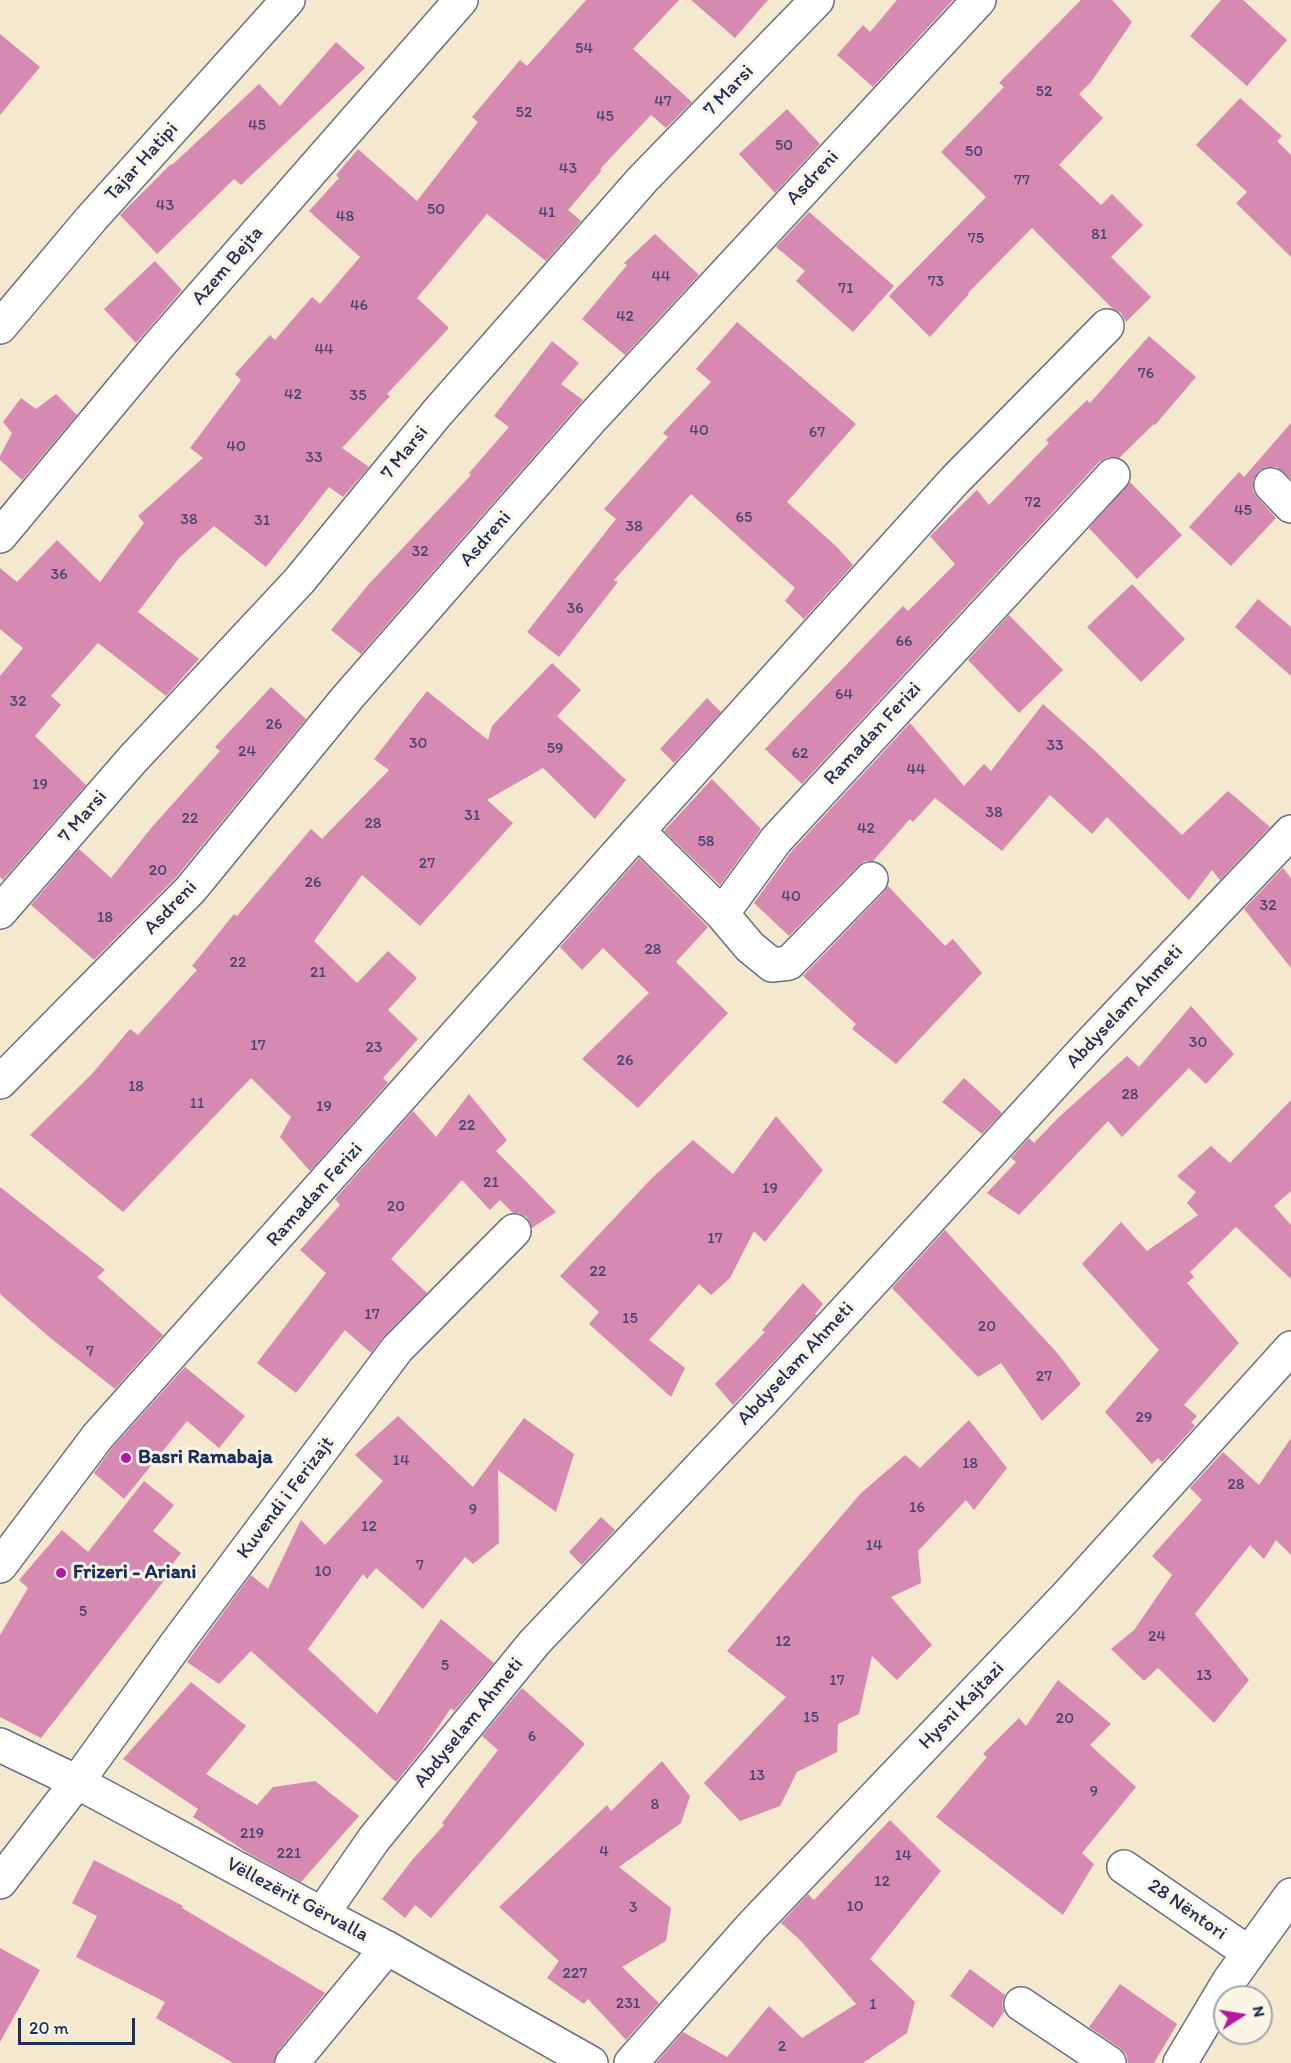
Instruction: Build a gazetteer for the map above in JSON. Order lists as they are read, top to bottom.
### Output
{
  "streets": {
    "street": [
      "7 Marsi",
      "Tajar Hatipi",
      "Asdreni",
      "Azem Bejta",
      "Ramadan Ferizi",
      "Abdyselam Ahmeti",
      "Kuvendi i Ferizajt",
      "Hysni Kajtazi",
      "Vëllezërit Gërvalla",
      "28 Nëntori"
    ]
  },
  "crossings": [
    ["Abdyselam Ahmeti", "Vëllezërit Gërvalla"],
    ["Kuvendi i Ferizajt", "Vëllezërit Gërvalla"]
  ],
  "places": ["Basri Ramabaja", "Frizeri - Ariani"],
  "house_numbers": [
    "54",
    "52",
    "47",
    "52",
    "45",
    "45",
    "50",
    "50",
    "43",
    "77",
    "43",
    "50",
    "41",
    "48",
    "81",
    "75",
    "44",
    "73",
    "71",
    "46",
    "42",
    "44",
    "76",
    "42",
    "35",
    "40",
    "67",
    "40",
    "33",
    "72",
    "45",
    "65",
    "38",
    "31",
    "38",
    "32",
    "36",
    "36",
    "66",
    "64",
    "32",
    "26",
    "30",
    "33",
    "59",
    "24",
    "62",
    "44",
    "19",
    "38",
    "31",
    "22",
    "28",
    "42",
    "58",
    "27",
    "20",
    "26",
    "40",
    "32",
    "18",
    "28",
    "22",
    "21",
    "30",
    "17",
    "23",
    "26",
    "18",
    "28",
    "11",
    "19",
    "22",
    "21",
    "19",
    "20",
    "17",
    "22",
    "17",
    "15",
    "20",
    "7",
    "27",
    "29",
    "14",
    "18",
    "28",
    "16",
    "9",
    "12",
    "14",
    "7",
    "10",
    "5",
    "24",
    "12",
    "5",
    "13",
    "17",
    "15",
    "20",
    "6",
    "13",
    "9",
    "8",
    "219",
    "4",
    "221",
    "14",
    "12",
    "10",
    "3",
    "227",
    "231",
    "1",
    "2"
  ],
  "scale_bar": "20 m",
  "north": "right"
}
